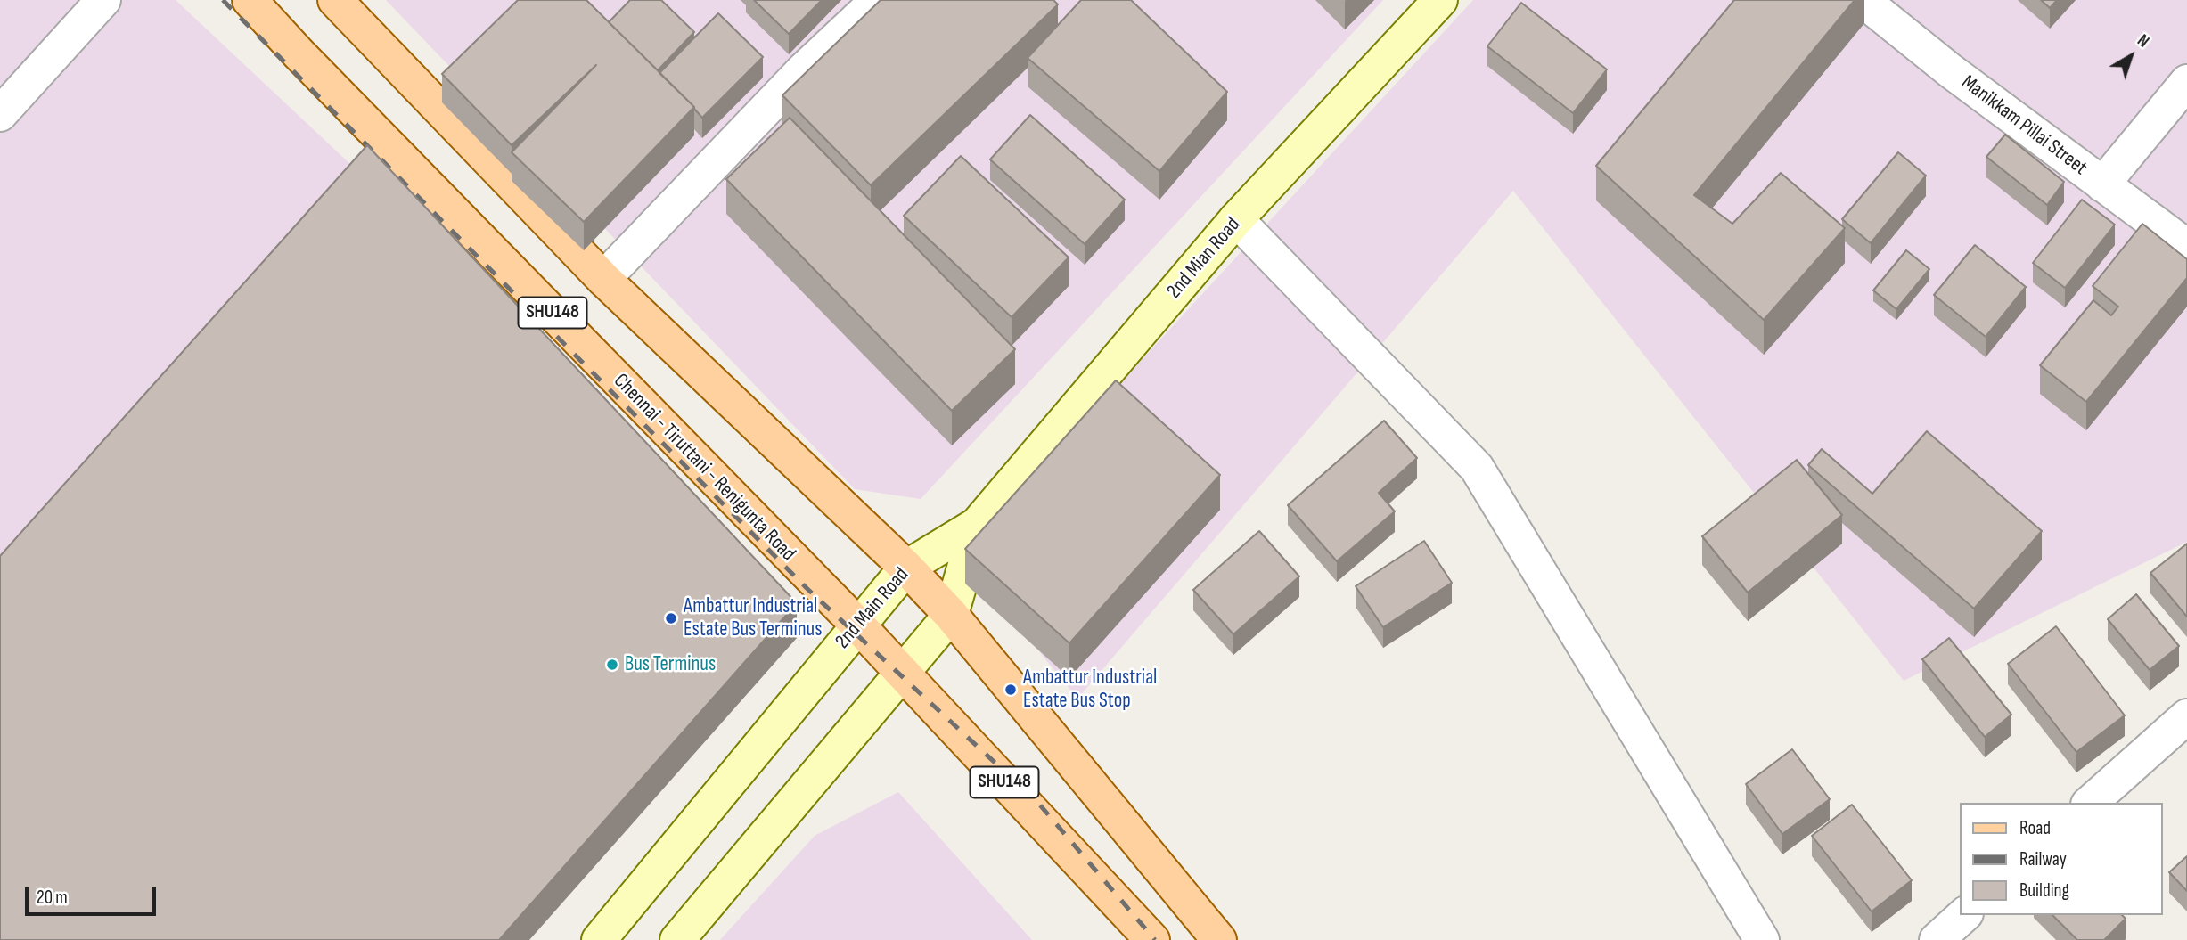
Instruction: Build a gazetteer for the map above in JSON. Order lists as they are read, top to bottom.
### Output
{
  "streets": {
    "main road": [
      "2nd Mian Road",
      "SHU148",
      "Chennai - Tiruttani - Renigunta Road",
      "2nd Main Road"
    ],
    "street": ["Manikkam Pillai Street"]
  },
  "crossings": [
    ["2nd Mian Road", "2nd Main Road"],
    ["SHU148", "2nd Main Road"],
    ["Chennai - Tiruttani - Renigunta Road", "2nd Main Road"]
  ],
  "places": ["Ambattur Industrial Estate Bus Terminus", "Bus Terminus", "Ambattur Industrial Estate Bus Stop"],
  "legend": ["Road", "Railway", "Building"],
  "scale_bar": "20 m",
  "north": "top right"
}
